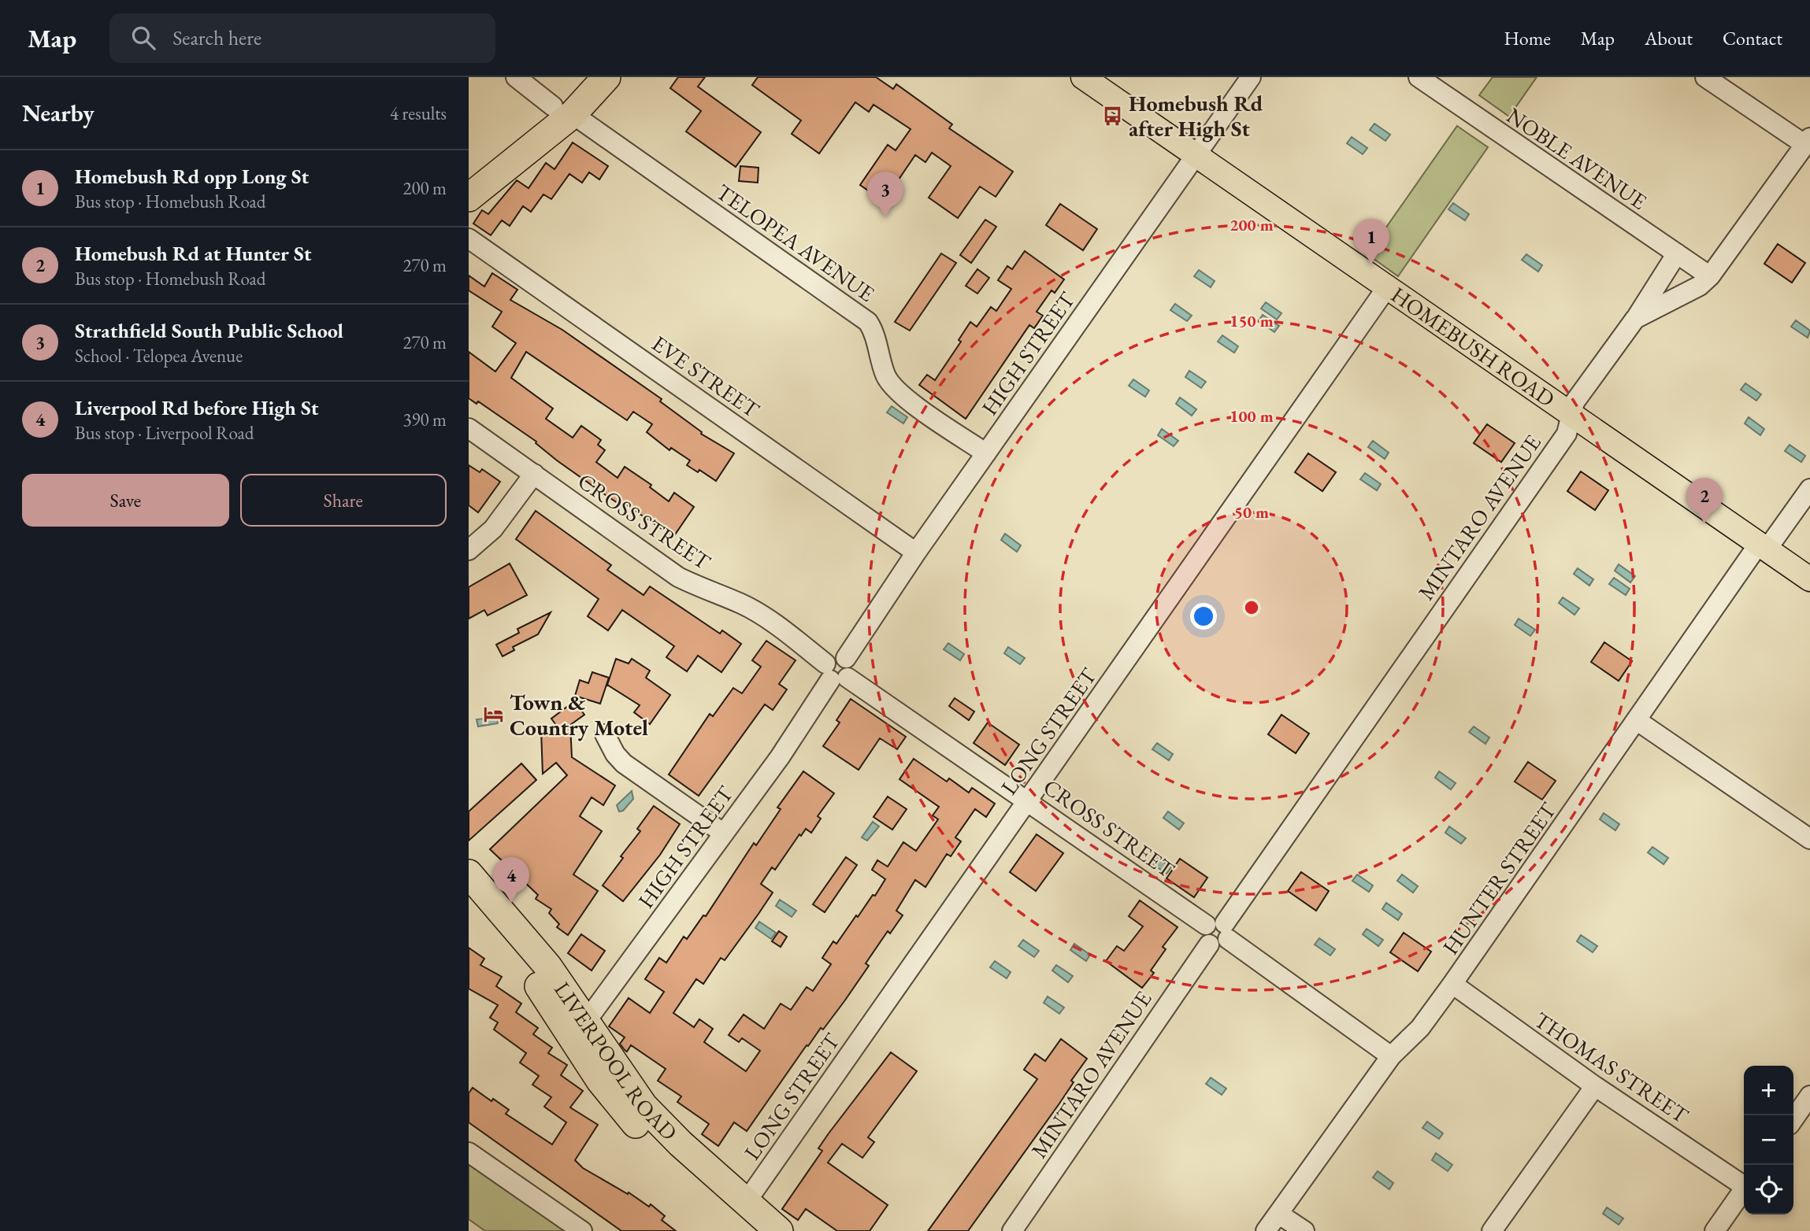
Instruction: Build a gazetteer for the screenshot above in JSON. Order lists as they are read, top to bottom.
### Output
{
  "streets": {
    "highway": ["LIVERPOOL ROAD"],
    "main road": ["HOMEBUSH ROAD"],
    "street": [
      "NOBLE AVENUE",
      "TELOPEA AVENUE",
      "HIGH STREET",
      "EVE STREET",
      "MINTARO AVENUE",
      "CROSS STREET",
      "LONG STREET",
      "HUNTER STREET",
      "THOMAS STREET"
    ]
  },
  "crossings": [
    ["NOBLE AVENUE", "MINTARO AVENUE"],
    ["TELOPEA AVENUE", "HIGH STREET"],
    ["HOMEBUSH ROAD", "HIGH STREET"],
    ["HOMEBUSH ROAD", "MINTARO AVENUE"],
    ["HOMEBUSH ROAD", "LONG STREET"],
    ["HOMEBUSH ROAD", "HUNTER STREET"],
    ["HIGH STREET", "EVE STREET"],
    ["HIGH STREET", "CROSS STREET"],
    ["HIGH STREET", "LIVERPOOL ROAD"],
    ["MINTARO AVENUE", "CROSS STREET"],
    ["CROSS STREET", "LONG STREET"],
    ["CROSS STREET", "HUNTER STREET"],
    ["LONG STREET", "LIVERPOOL ROAD"],
    ["HUNTER STREET", "THOMAS STREET"]
  ],
  "places": {
    "bus stop": ["Homebush Rd after High St"],
    "hotel": ["Town & Country Motel"]
  },
  "page": {
    "header": "Map",
    "search": "Search here",
    "nav": [
      "Home",
      "Map",
      "About",
      "Contact"
    ],
    "heading": ["Nearby", "4 results"],
    "list": [
      {
        "mark": "1",
        "name": "Homebush Rd opp Long St",
        "note": "Bus stop · Homebush Road",
        "value": "200 m"
      },
      {
        "mark": "2",
        "name": "Homebush Rd at Hunter St",
        "note": "Bus stop · Homebush Road",
        "value": "270 m"
      },
      {
        "mark": "3",
        "name": "Strathfield South Public School",
        "note": "School · Telopea Avenue",
        "value": "270 m"
      },
      {
        "mark": "4",
        "name": "Liverpool Rd before High St",
        "note": "Bus stop · Liverpool Road",
        "value": "390 m"
      }
    ],
    "pins": [
      "3",
      "1",
      "2",
      "4"
    ],
    "buttons": ["Save", "Share"],
    "map_buttons": ["+", "−"]
  },
  "rings": [
    "200 m",
    "150 m",
    "100 m",
    "50 m"
  ]
}
